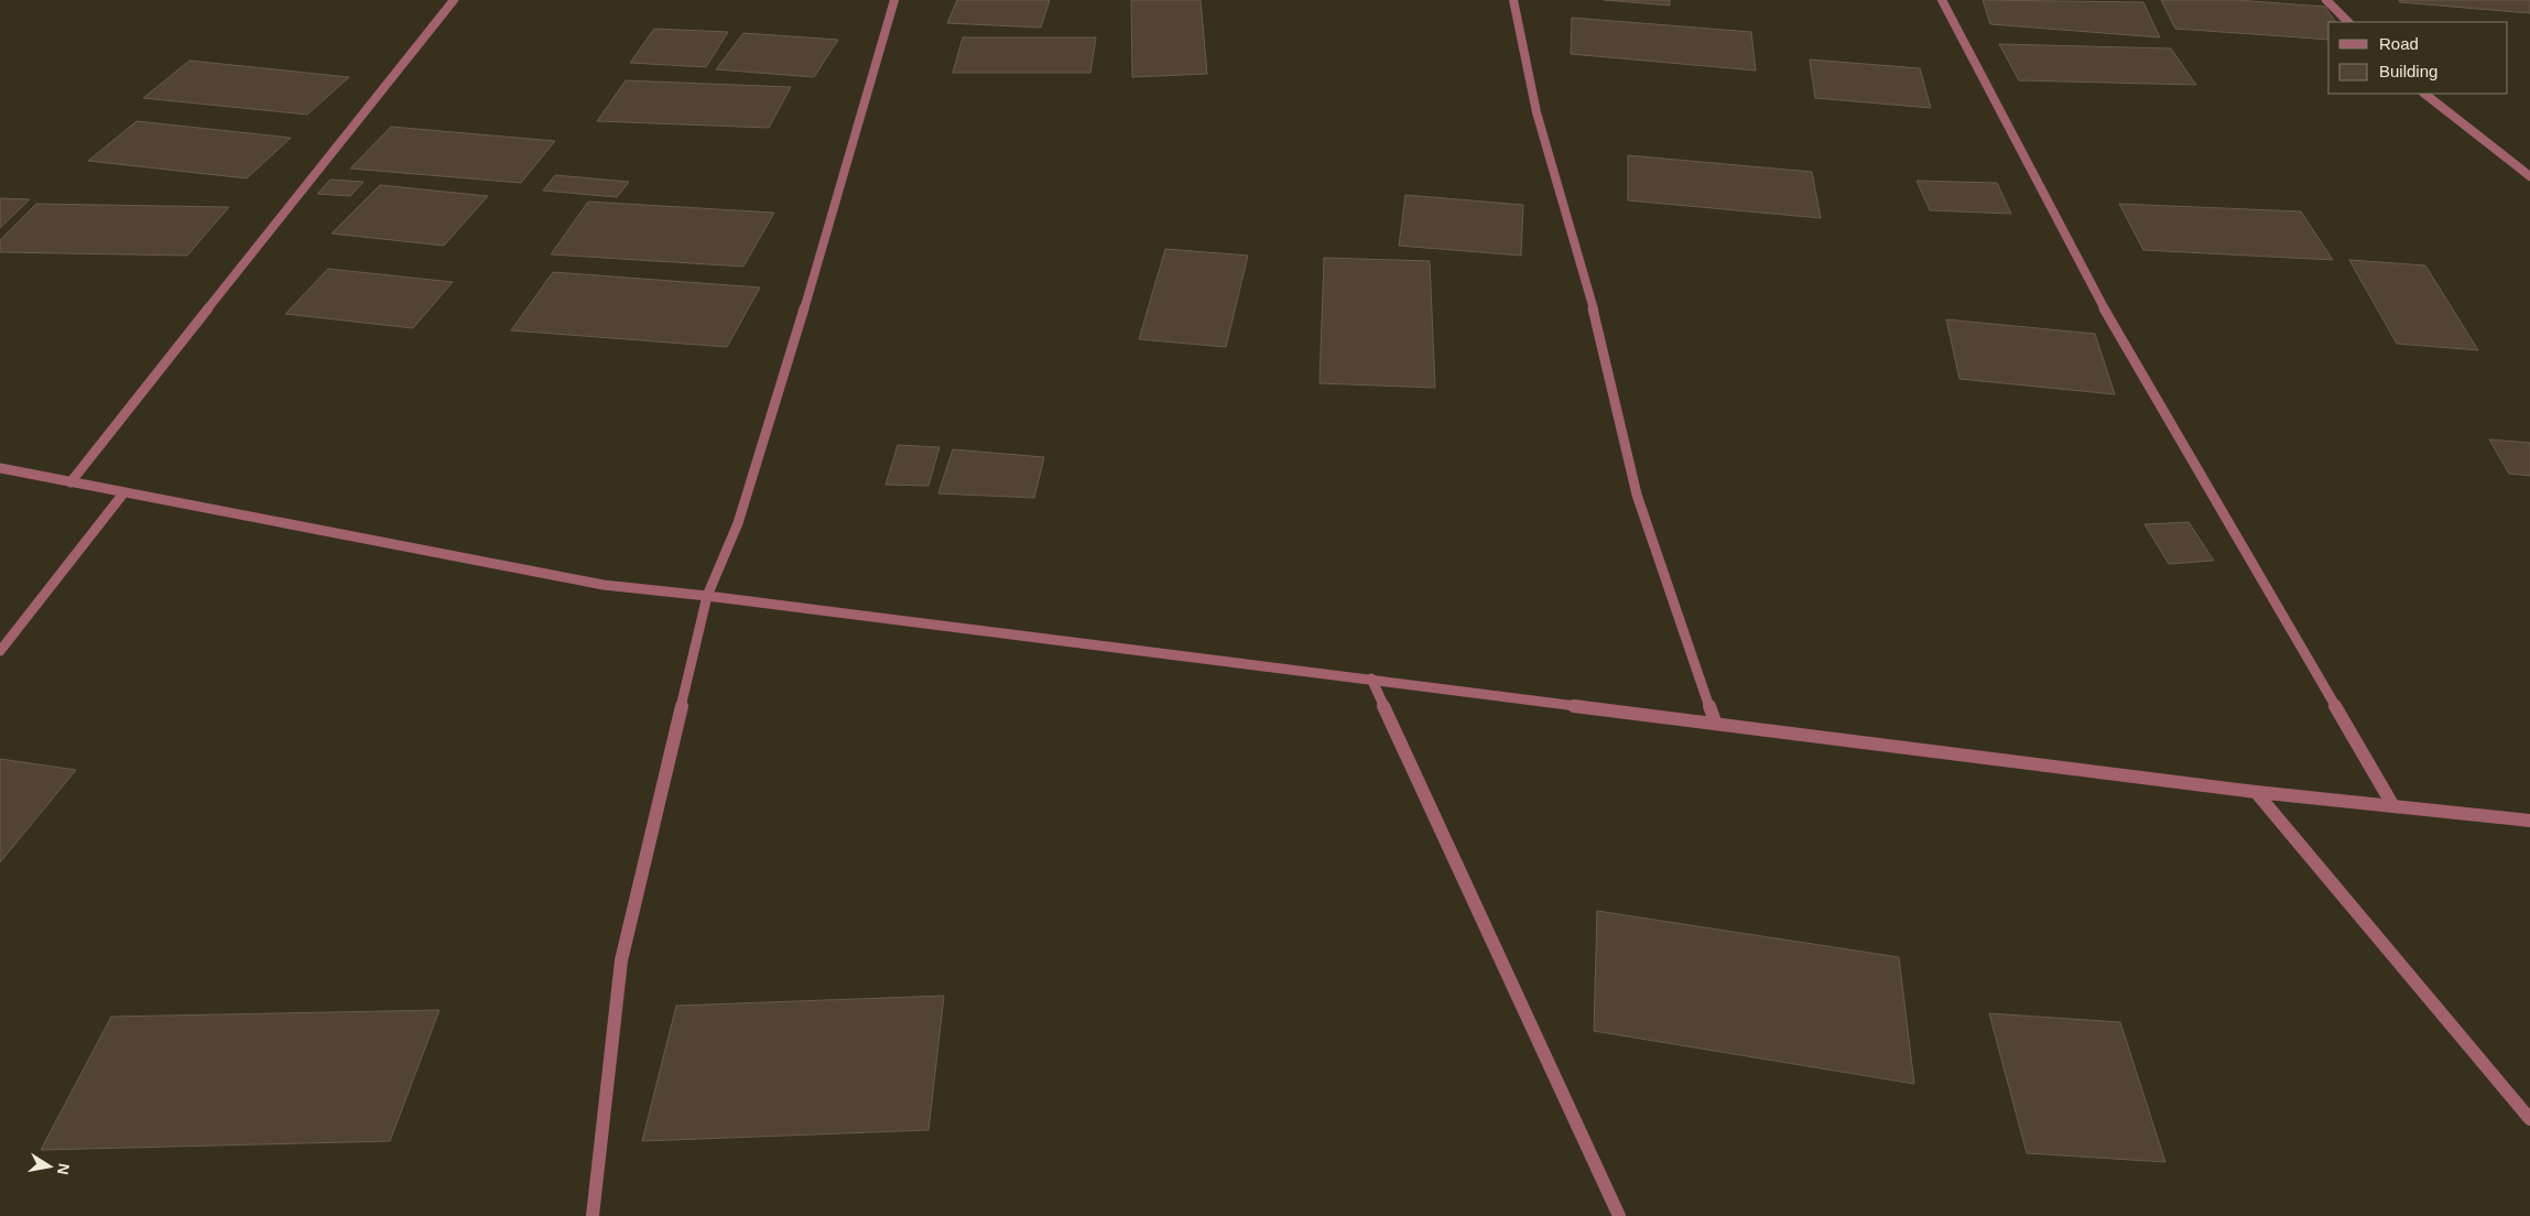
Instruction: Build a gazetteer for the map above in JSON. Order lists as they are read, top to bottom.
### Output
{
  "legend": ["Road", "Building"],
  "north": "right"
}
